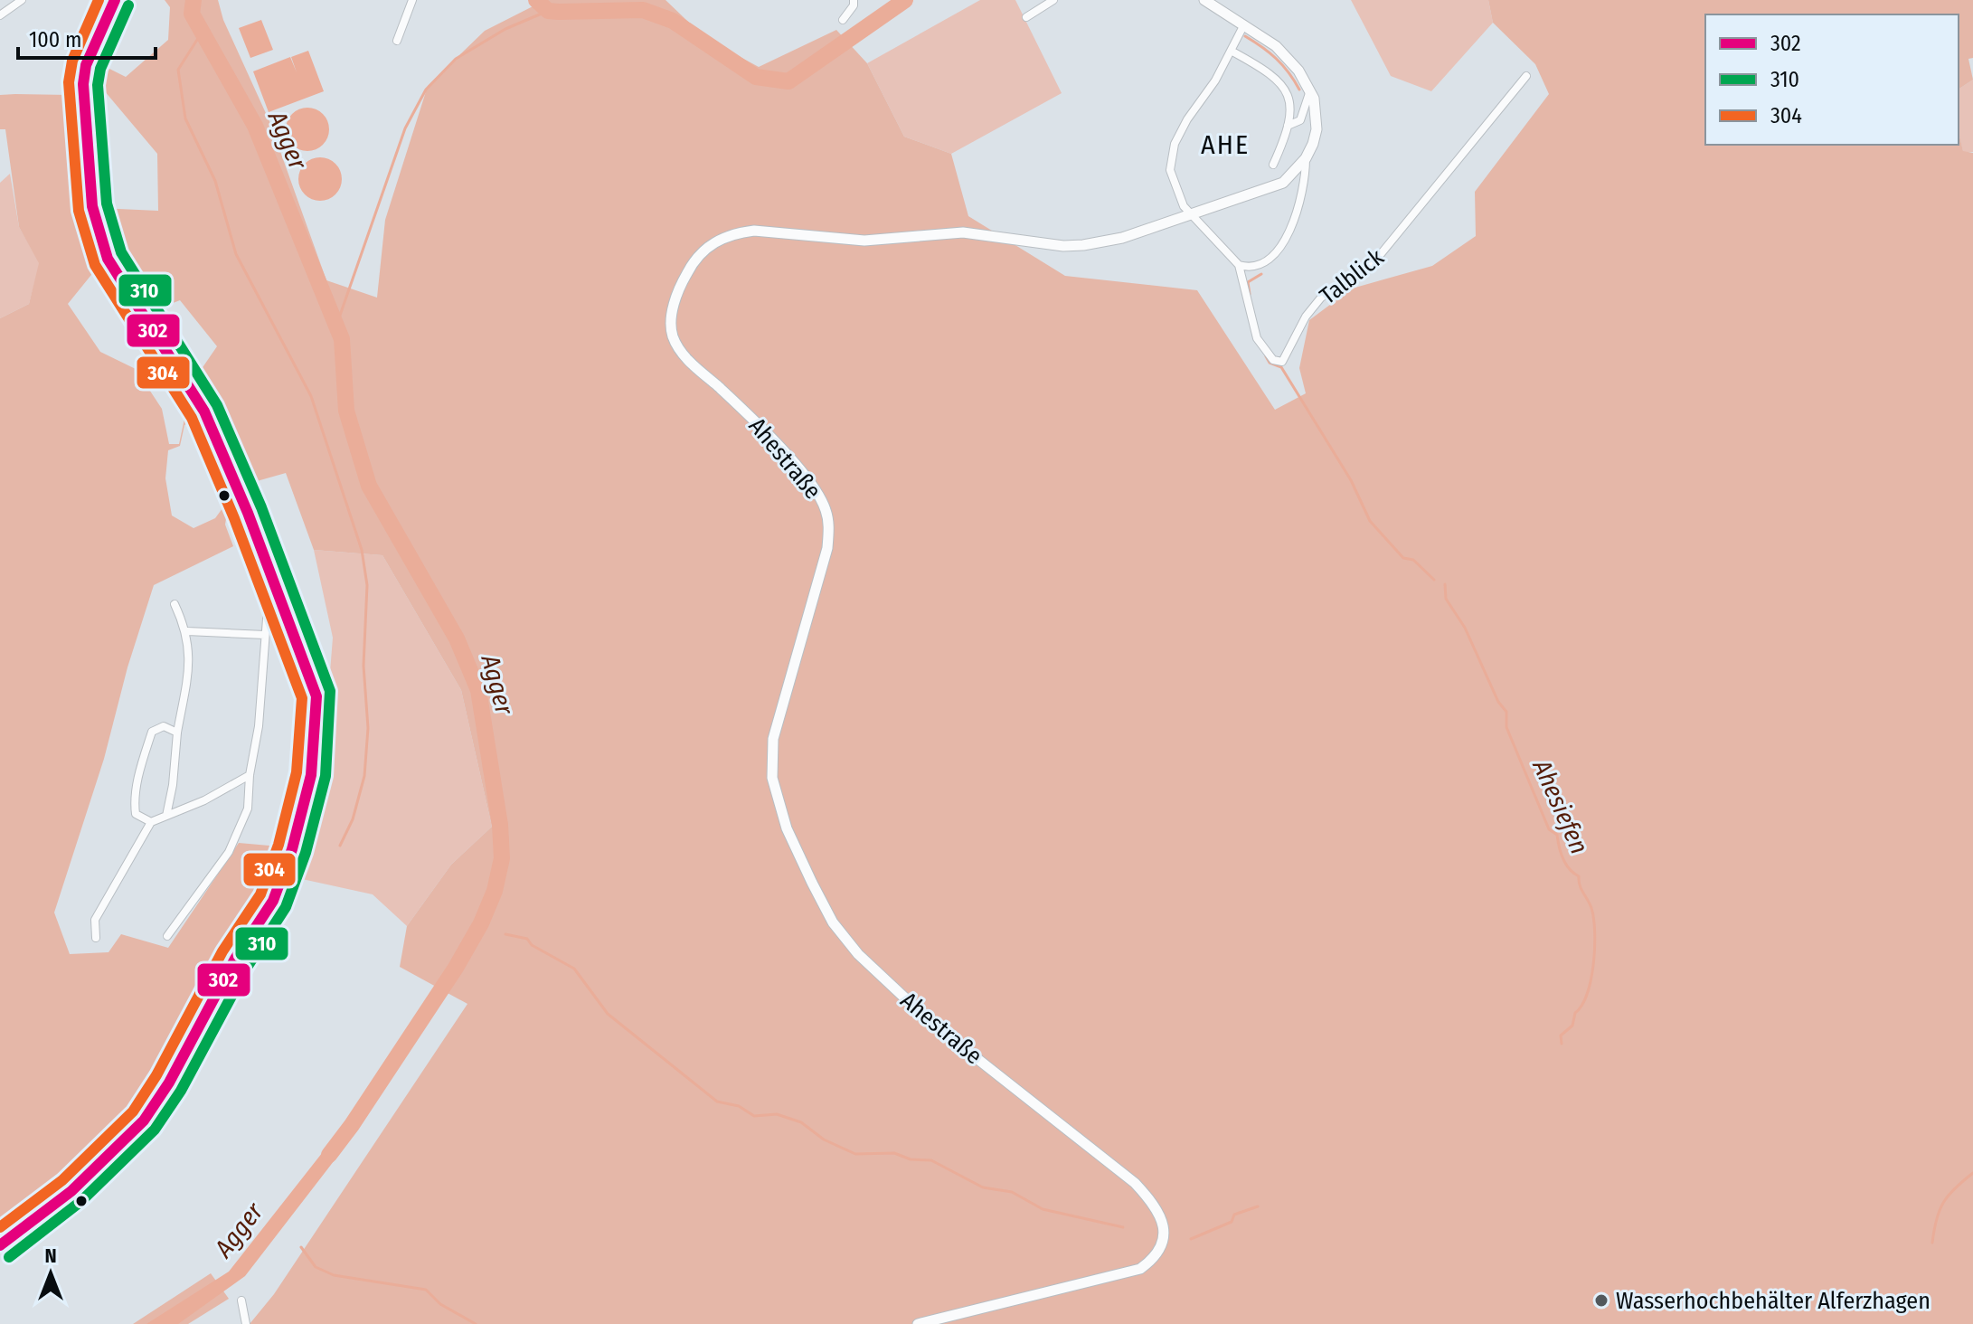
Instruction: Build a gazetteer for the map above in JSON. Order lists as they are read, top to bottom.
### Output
{
  "streets": {
    "main road": ["Ahestraße"],
    "street": ["Talblick"]
  },
  "crossings": [
    ["Talblick", "Ahestraße"]
  ],
  "districts": ["AHE"],
  "water": ["Agger", "Ahesiefen"],
  "places": ["Wasserhochbehälter Alferzhagen"],
  "lines": ["transit line 302", "transit line 304", "transit line 310"],
  "legend": ["302", "310", "304"],
  "scale_bar": "100 m",
  "north": "top"
}
